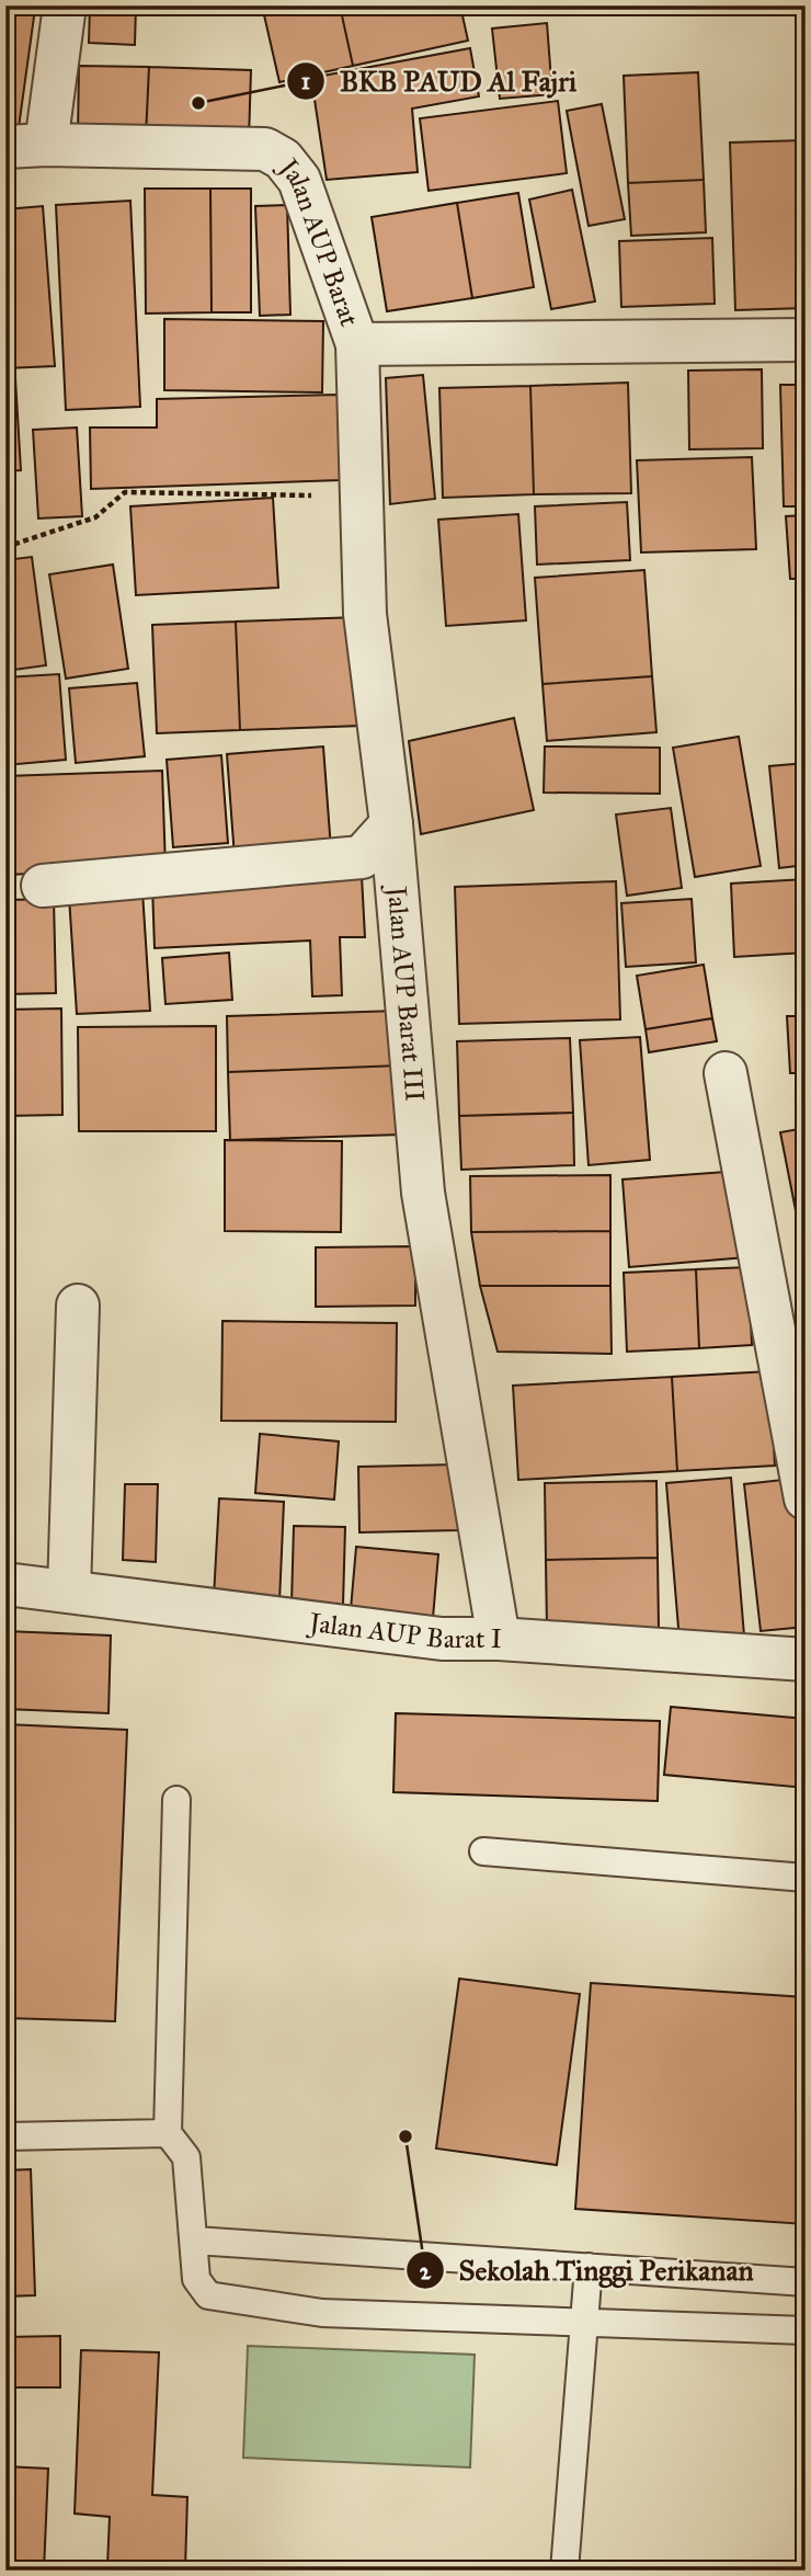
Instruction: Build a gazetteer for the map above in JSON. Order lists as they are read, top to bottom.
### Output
{
  "streets": {
    "street": ["Jalan AUP Barat", "Jalan AUP Barat III", "Jalan AUP Barat I"]
  },
  "crossings": [
    ["Jalan AUP Barat", "Jalan AUP Barat III"],
    ["Jalan AUP Barat III", "Jalan AUP Barat I"]
  ],
  "places": ["BKB PAUD Al Fajri", "Sekolah Tinggi Perikanan"]
}
